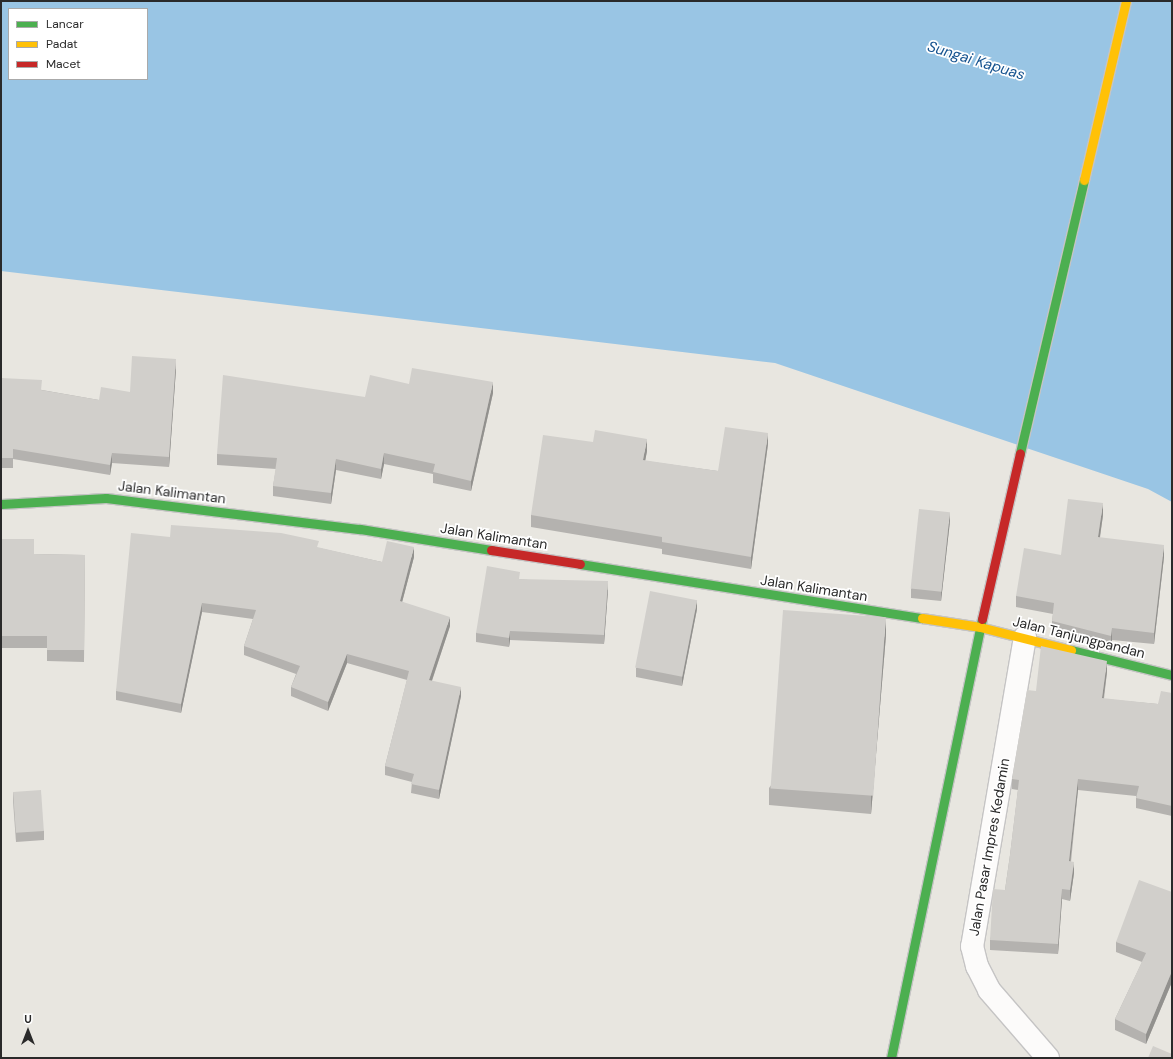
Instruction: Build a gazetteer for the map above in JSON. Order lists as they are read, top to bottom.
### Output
{
  "streets": {
    "main road": ["Jalan Kalimantan", "Jalan Tanjungpandan"],
    "street": ["Jalan Pasar Impres Kedamin"]
  },
  "crossings": [
    ["Jalan Kalimantan", "Jalan Tanjungpandan"],
    ["Jalan Tanjungpandan", "Jalan Pasar Impres Kedamin"]
  ],
  "water": ["Sungai Kapuas"],
  "legend": ["Lancar", "Padat", "Macet"],
  "north": "top"
}
